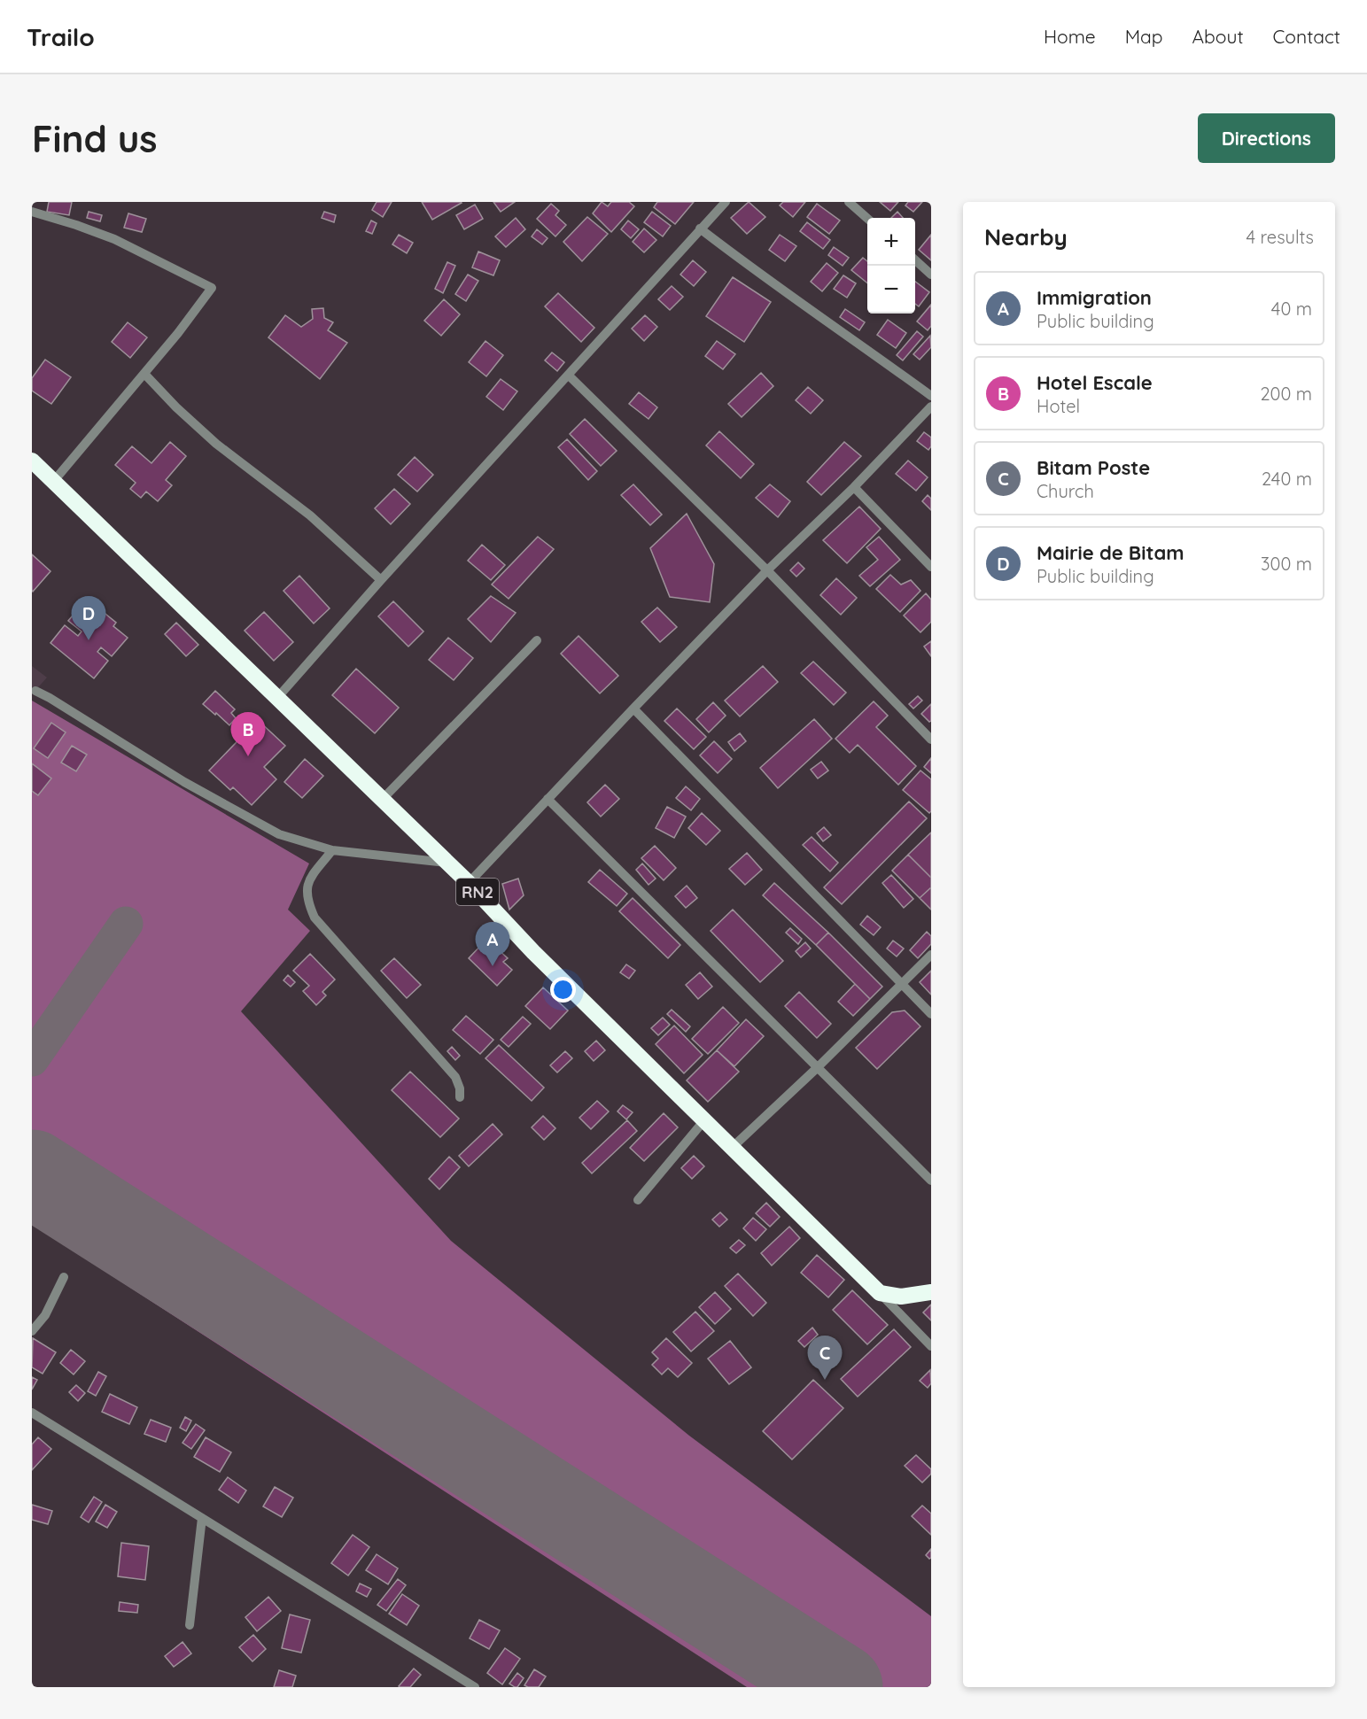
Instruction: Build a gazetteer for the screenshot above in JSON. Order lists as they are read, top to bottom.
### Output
{
  "streets": {
    "highway": ["RN2"]
  },
  "page": {
    "header": "Trailo",
    "nav": [
      "Home",
      "Map",
      "About",
      "Contact"
    ],
    "buttons": "Directions",
    "title": "Find us",
    "heading": ["Nearby", "4 results"],
    "map_buttons": ["+", "−"],
    "list": [
      {
        "mark": "A",
        "name": "Immigration",
        "note": "Public building",
        "value": "40 m"
      },
      {
        "mark": "B",
        "name": "Hotel Escale",
        "note": "Hotel",
        "value": "200 m"
      },
      {
        "mark": "C",
        "name": "Bitam Poste",
        "note": "Church",
        "value": "240 m"
      },
      {
        "mark": "D",
        "name": "Mairie de Bitam",
        "note": "Public building",
        "value": "300 m"
      }
    ],
    "pins": [
      "D",
      "B",
      "A",
      "C"
    ]
  }
}
